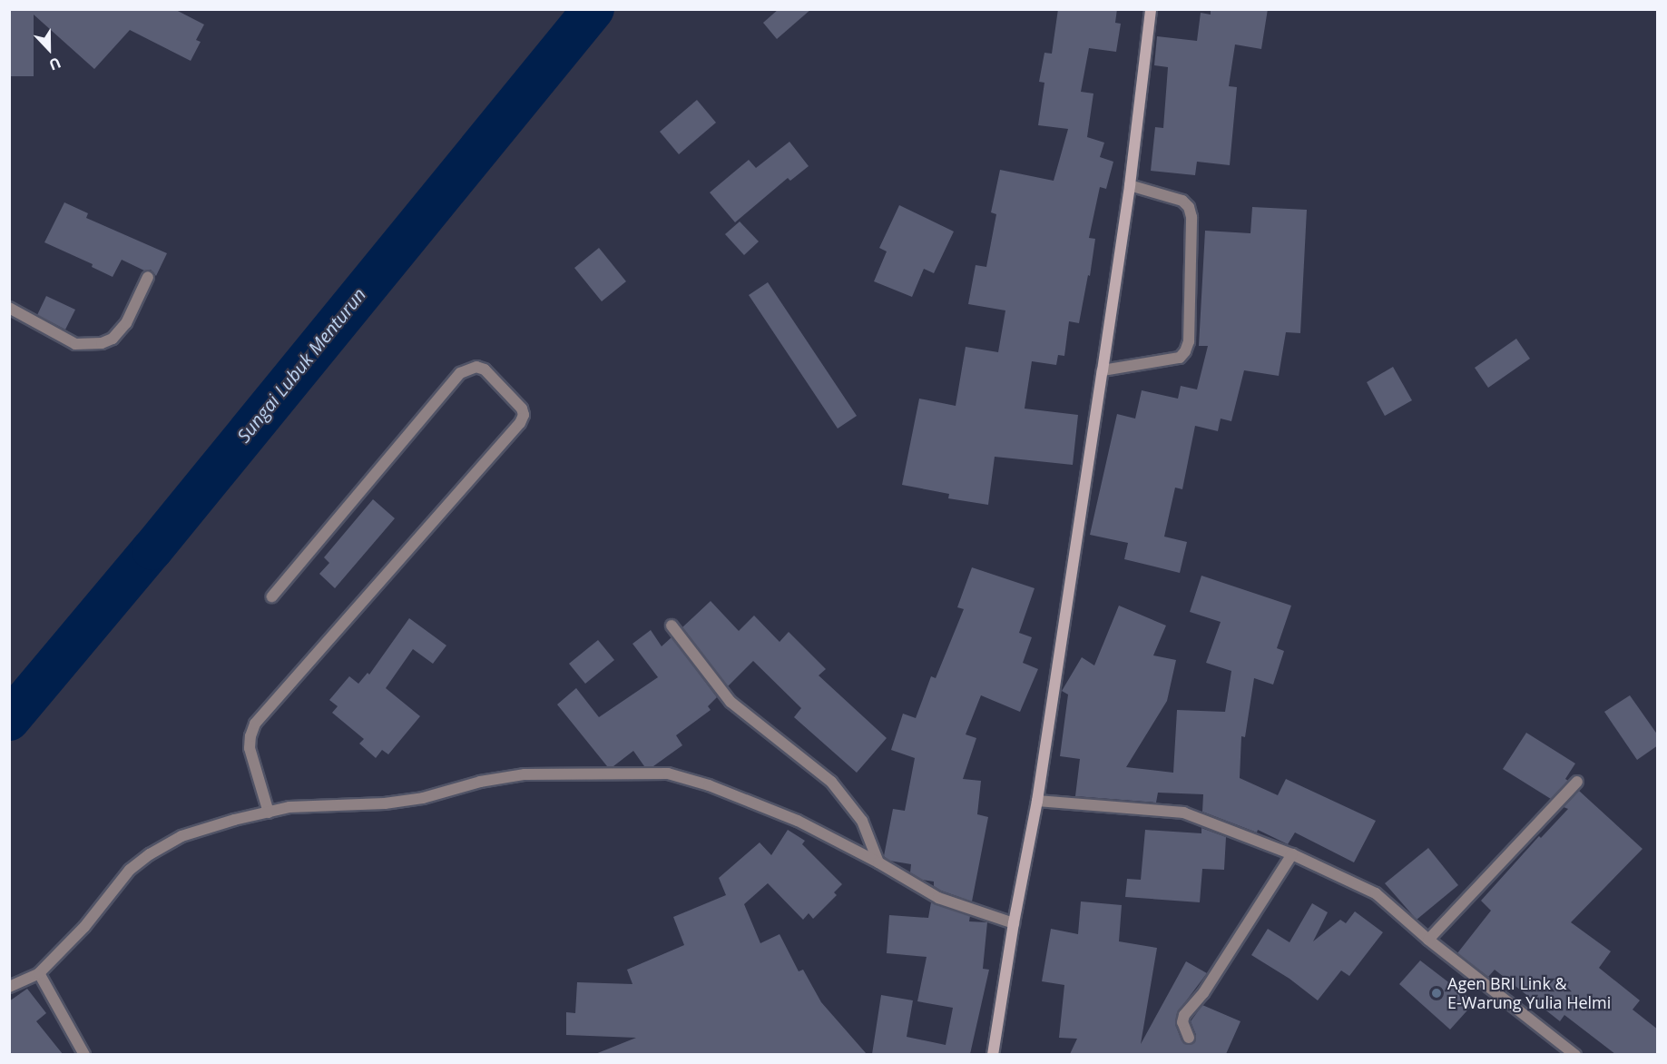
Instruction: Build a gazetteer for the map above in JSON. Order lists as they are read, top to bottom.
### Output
{
  "water": ["Sungai Lubuk Menturun"],
  "places": ["Agen BRI Link & E-Warung Yulia Helmi"],
  "north": "bottom"
}
